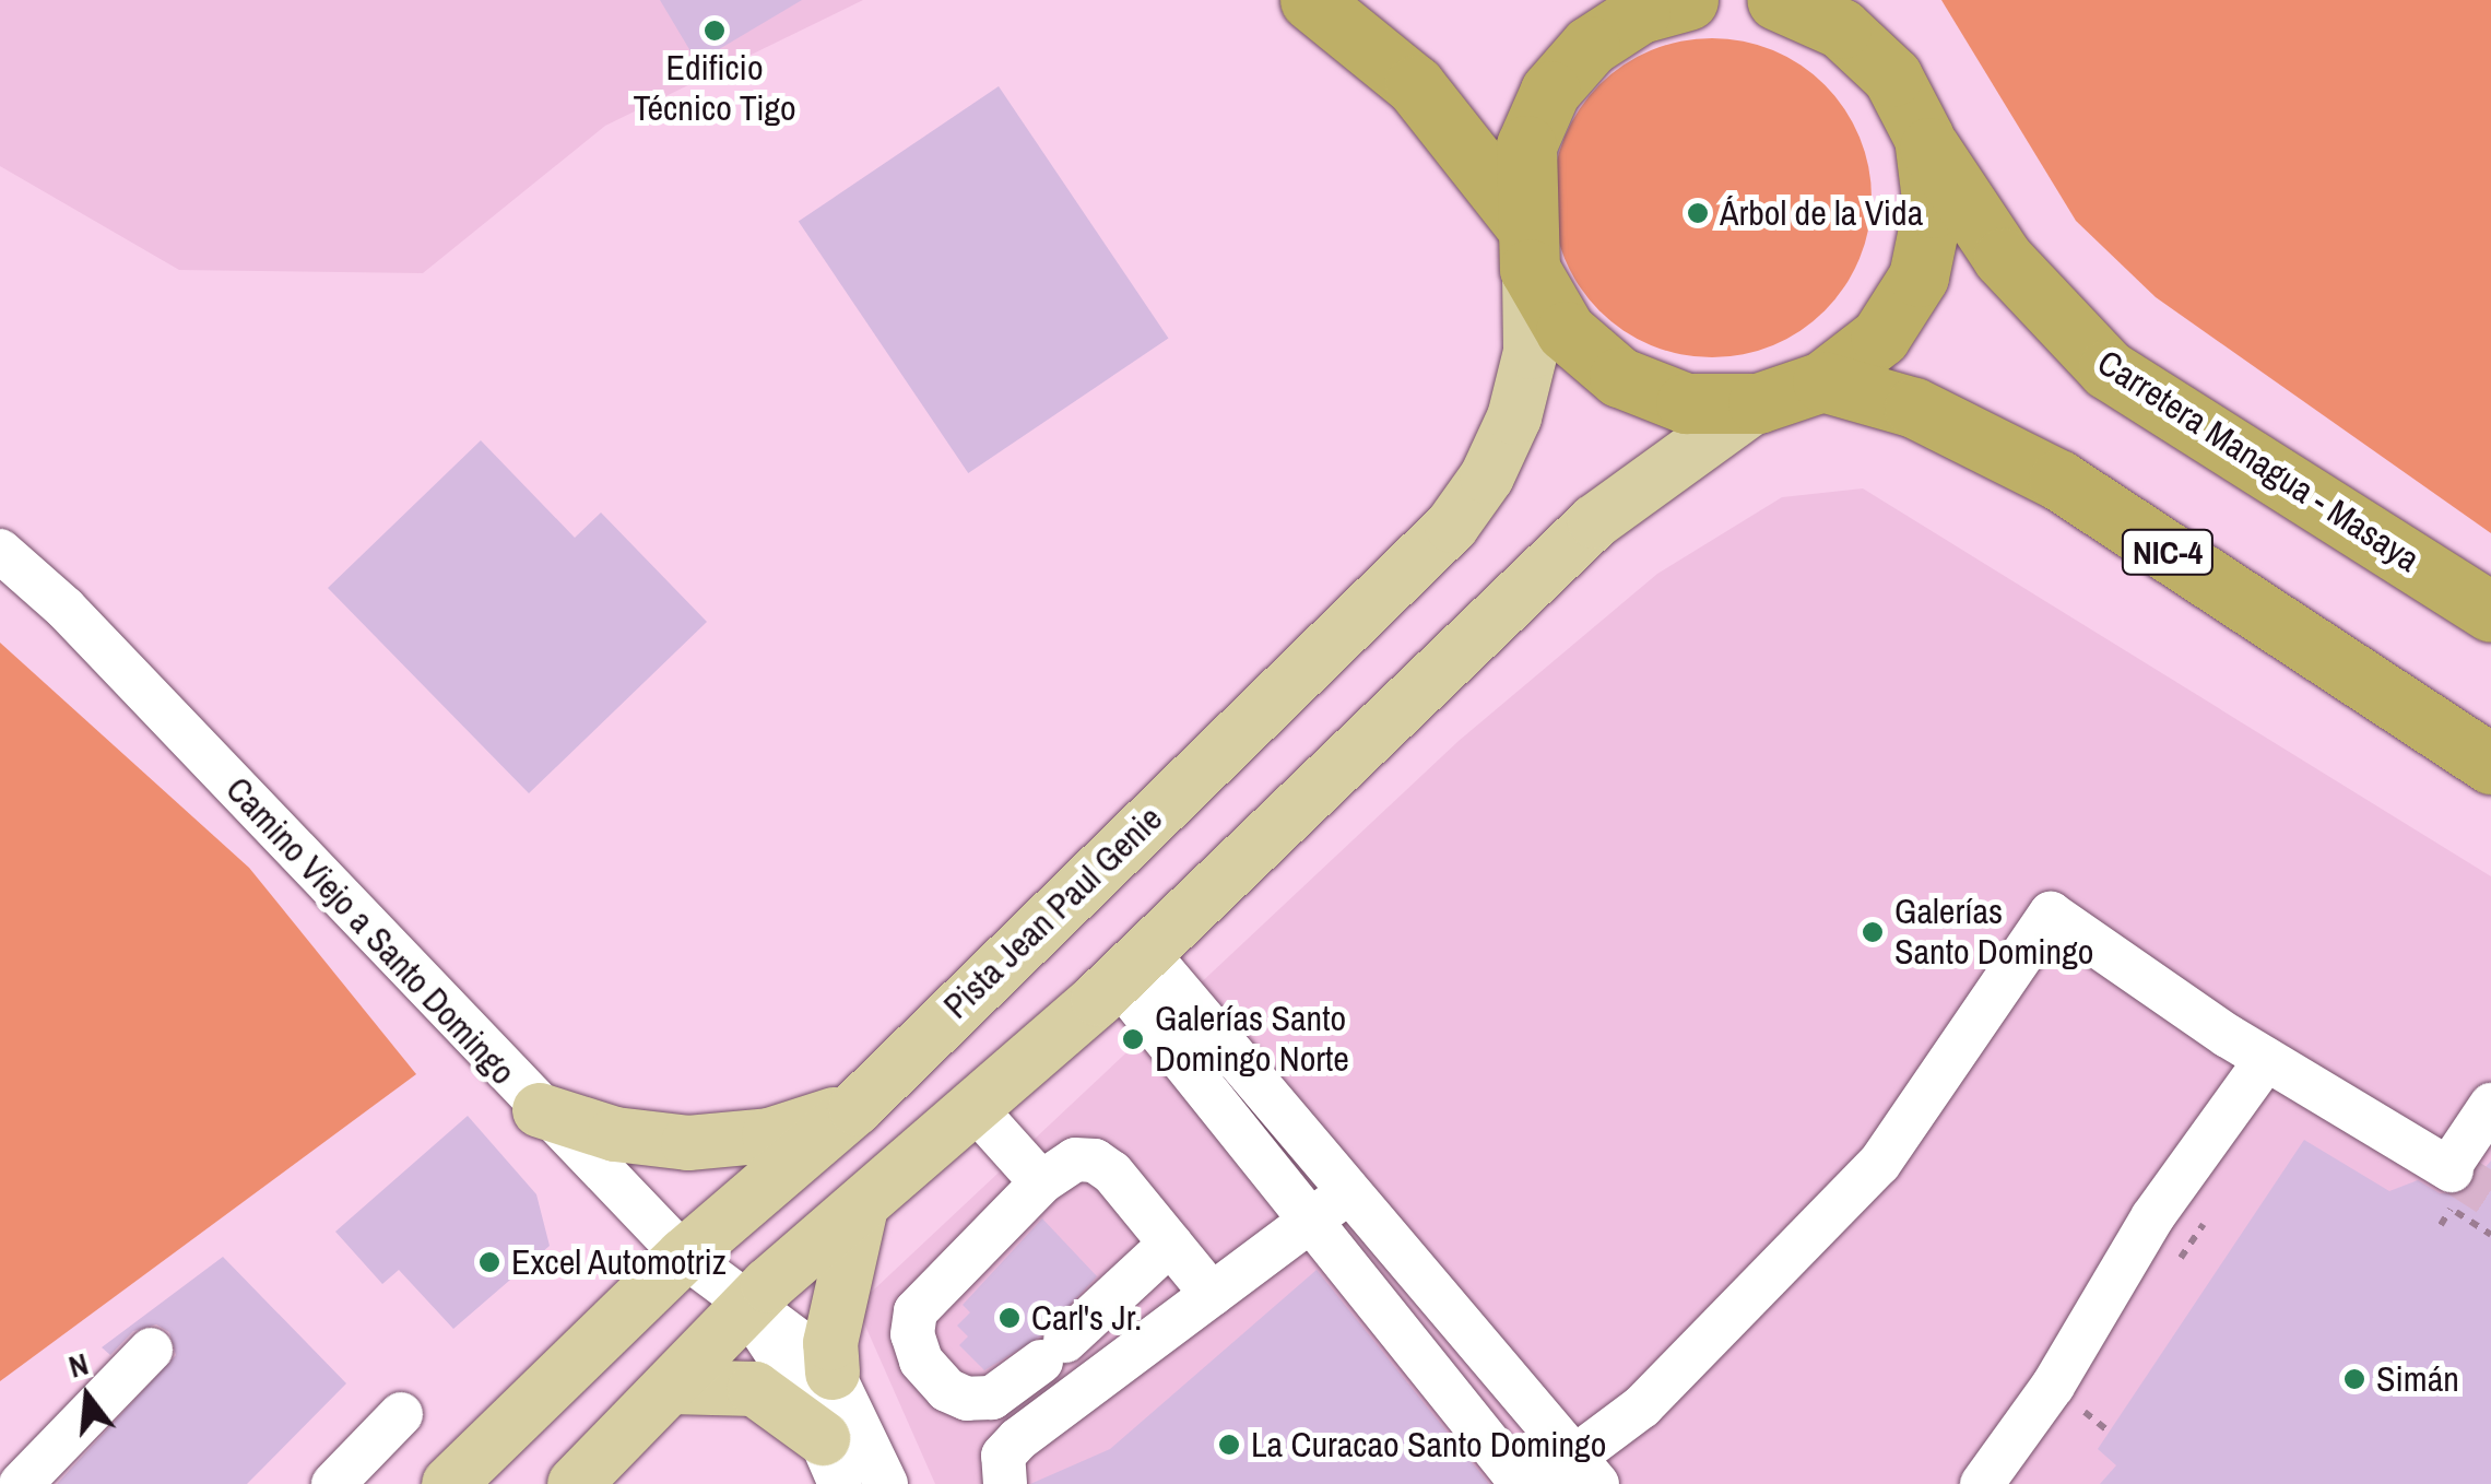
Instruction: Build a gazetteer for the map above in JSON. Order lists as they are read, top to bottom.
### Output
{
  "streets": {
    "highway": ["Carretera Managua - Masaya", "NIC-4"],
    "main road": ["Pista Jean Paul Genie"],
    "street": ["Camino Viejo a Santo Domingo"]
  },
  "crossings": [
    ["Pista Jean Paul Genie", "Camino Viejo a Santo Domingo"]
  ],
  "places": [
    "Edificio Técnico Tigo",
    "Árbol de la Vida",
    "Galerías Santo Domingo",
    "Galerías Santo Domingo Norte",
    "Excel Automotriz",
    "Carl's Jr.",
    "Simán",
    "La Curacao Santo Domingo"
  ],
  "north": "top"
}
